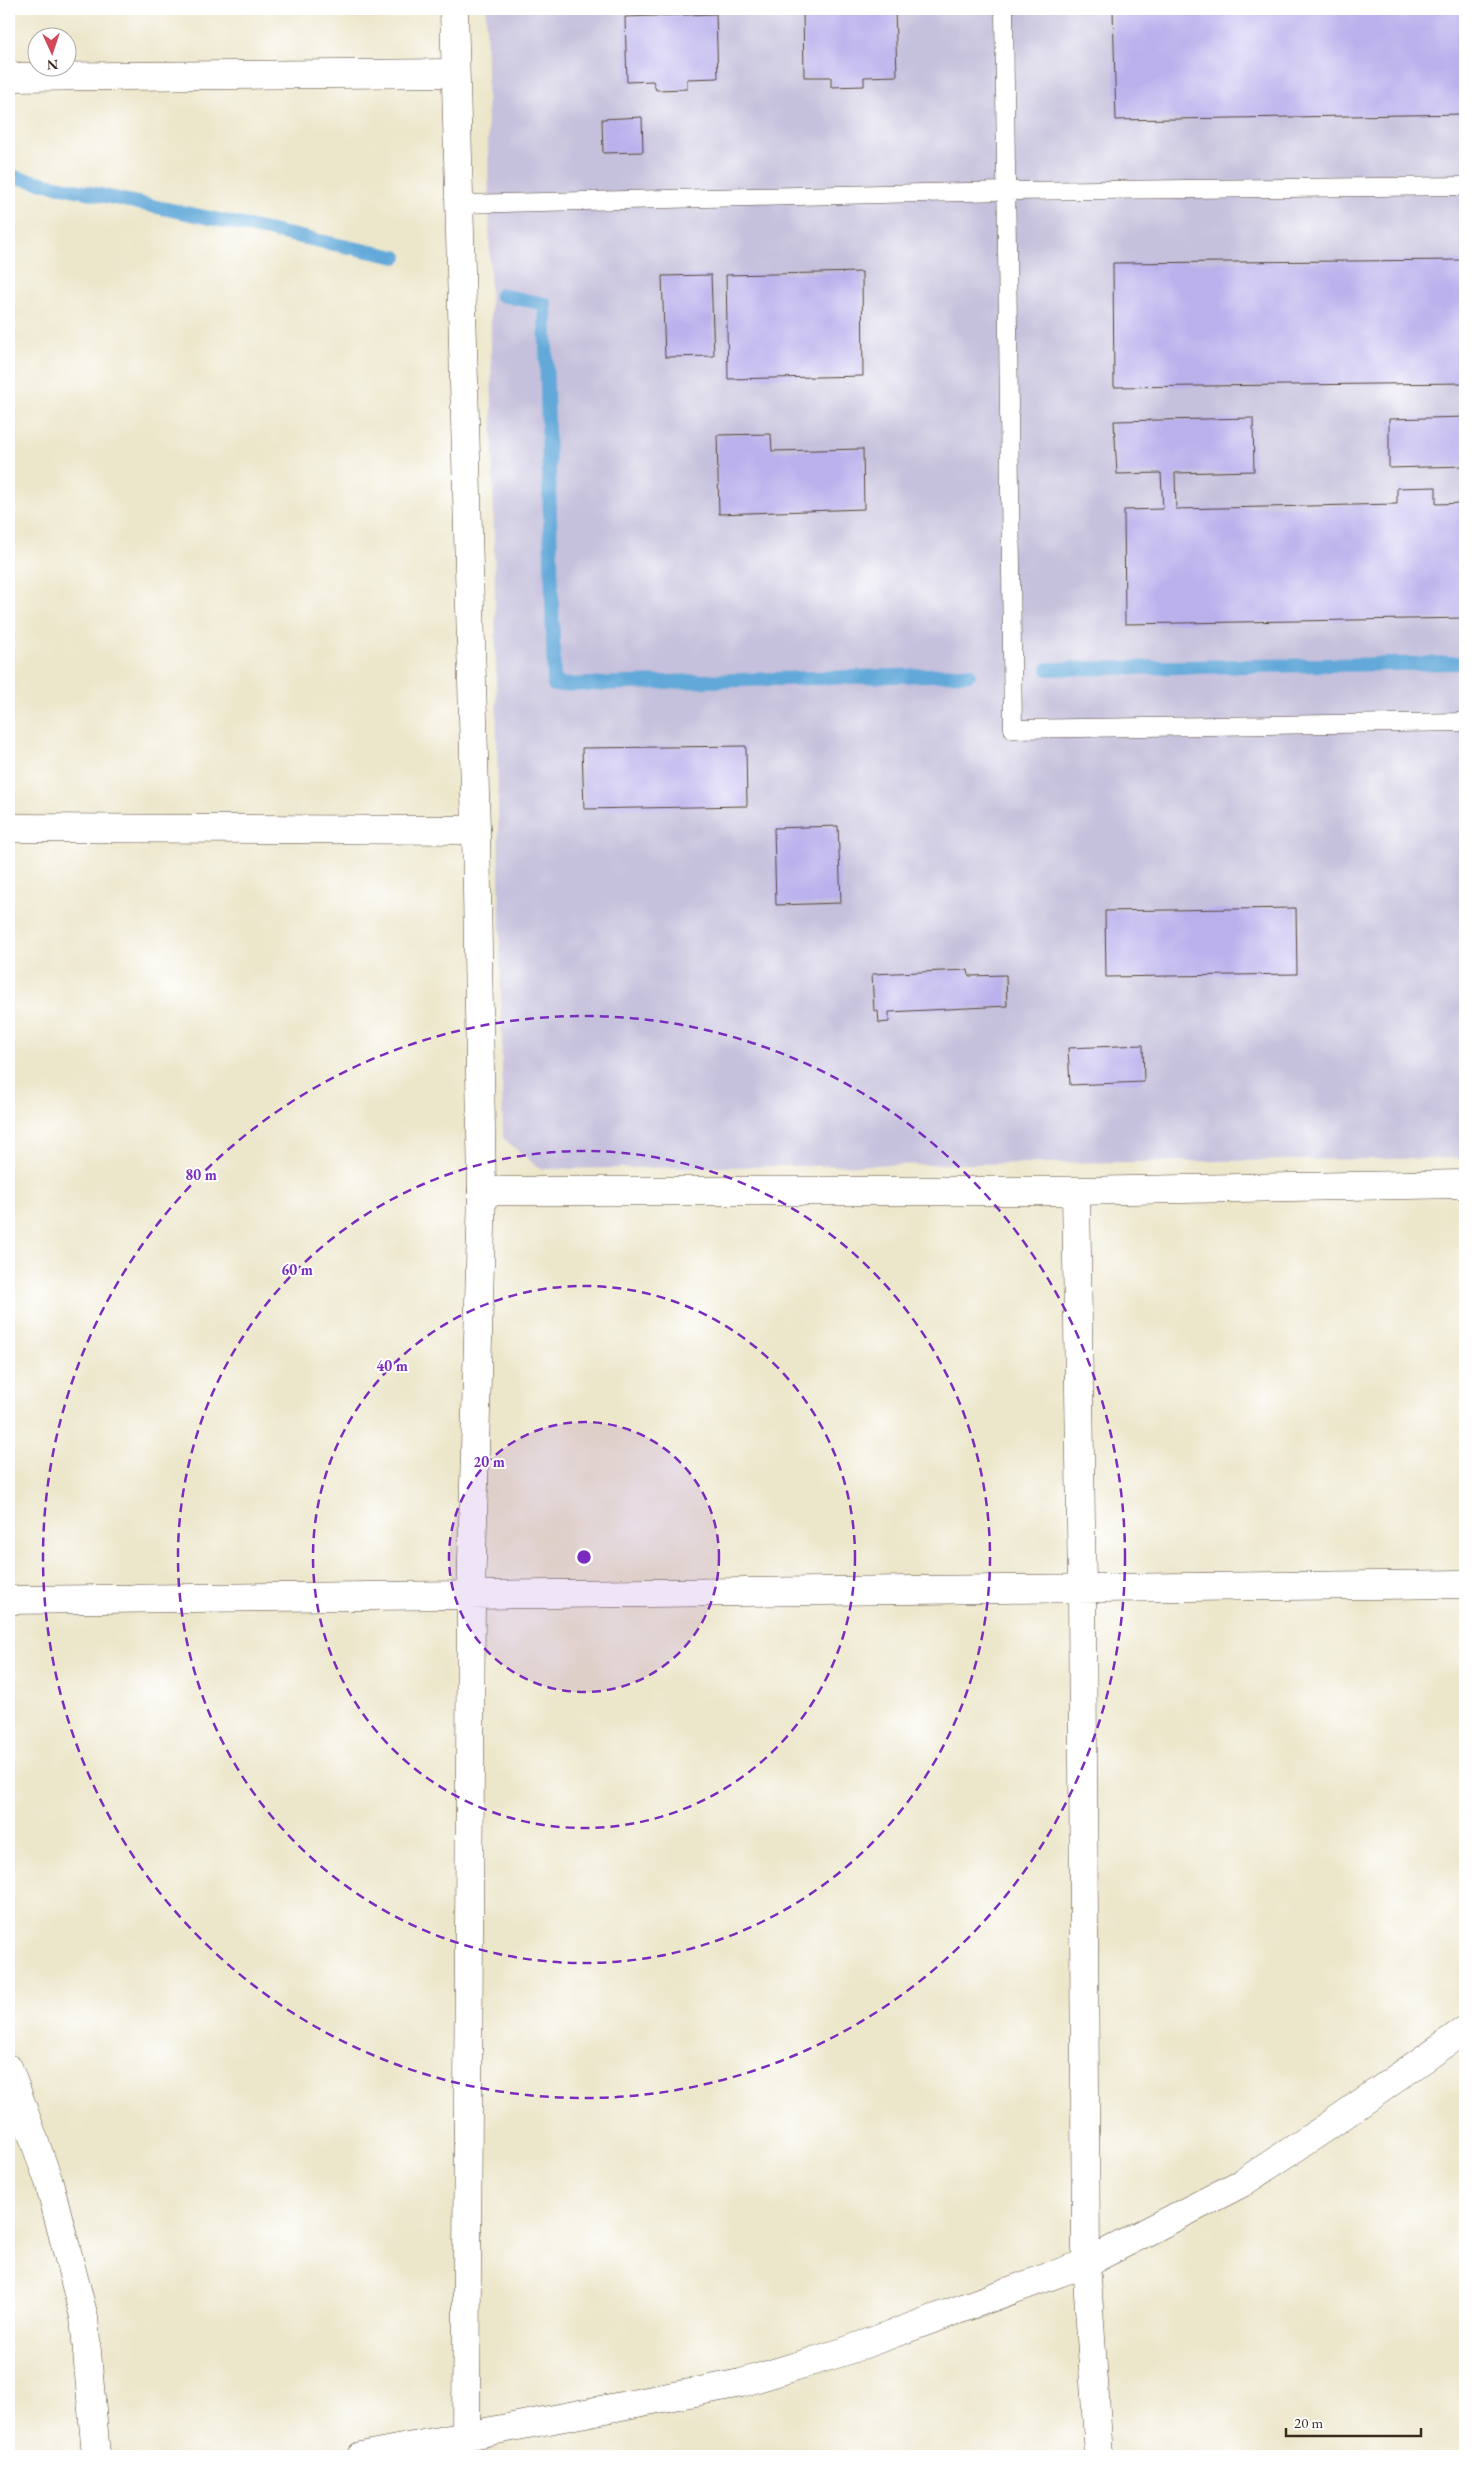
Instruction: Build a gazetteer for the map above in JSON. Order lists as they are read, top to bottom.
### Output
{
  "scale_bar": "20 m",
  "north": "bottom",
  "rings": [
    "80 m",
    "60 m",
    "40 m",
    "20 m"
  ]
}
